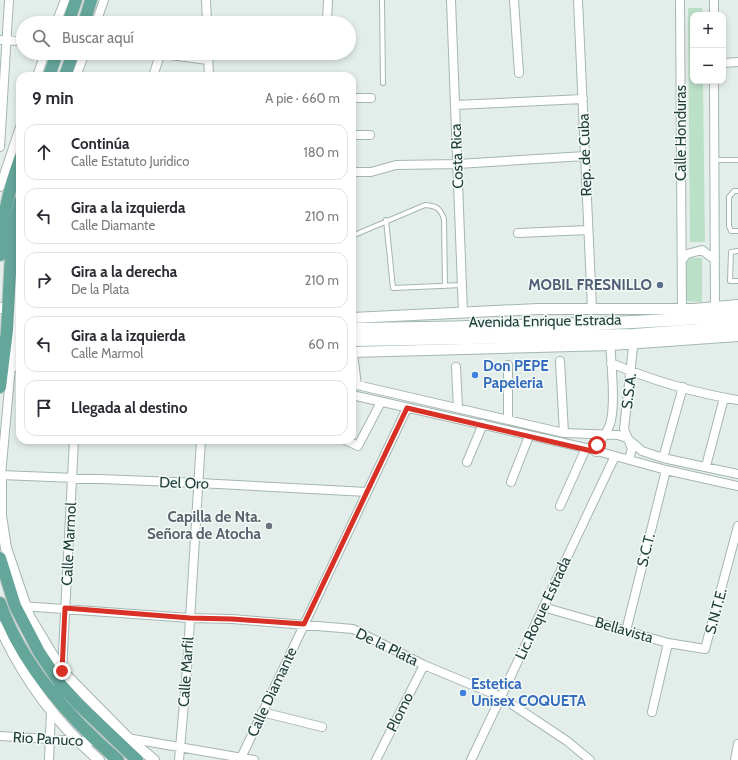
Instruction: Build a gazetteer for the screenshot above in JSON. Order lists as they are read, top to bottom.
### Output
{
  "streets": {
    "main road": ["Avenida Enrique Estrada"],
    "street": [
      "Calle Honduras",
      "Rep. de Cuba",
      "Costa Rica",
      "S.S.A.",
      "Del Oro",
      "Calle Marmol",
      "S.C.T.",
      "Lic.Roque Estrada",
      "S.N.T.E.",
      "Bellavista",
      "De la Plata",
      "Calle Marfil",
      "Calle Diamante",
      "Plomo",
      "Rio Panuco"
    ]
  },
  "crossings": [
    ["Calle Honduras", "Avenida Enrique Estrada"],
    ["Avenida Enrique Estrada", "S.S.A."],
    ["Del Oro", "Calle Marmol"],
    ["Del Oro", "Calle Marfil"],
    ["Del Oro", "Calle Diamante"],
    ["Calle Marmol", "De la Plata"],
    ["S.C.T.", "Bellavista"],
    ["Lic.Roque Estrada", "Bellavista"],
    ["Lic.Roque Estrada", "De la Plata"],
    ["S.N.T.E.", "Bellavista"],
    ["De la Plata", "Calle Marfil"],
    ["De la Plata", "Calle Diamante"],
    ["De la Plata", "Plomo"]
  ],
  "places": [
    "MOBIL FRESNILLO",
    "Don PEPE Papeleria",
    "Capilla de Nta. Señora de Atocha",
    "Estetica Unisex COQUETA"
  ],
  "page": {
    "map_buttons": ["+", "−"],
    "search": "Buscar aquí",
    "heading": ["9 min", "A pie · 660 m"],
    "list": [
      ["Continúa", "Calle Estatuto Jurídico", "180 m"],
      ["Gira a la izquierda", "Calle Diamante", "210 m"],
      ["Gira a la derecha", "De la Plata", "210 m"],
      ["Gira a la izquierda", "Calle Marmol", "60 m"],
      "Llegada al destino"
    ]
  }
}
